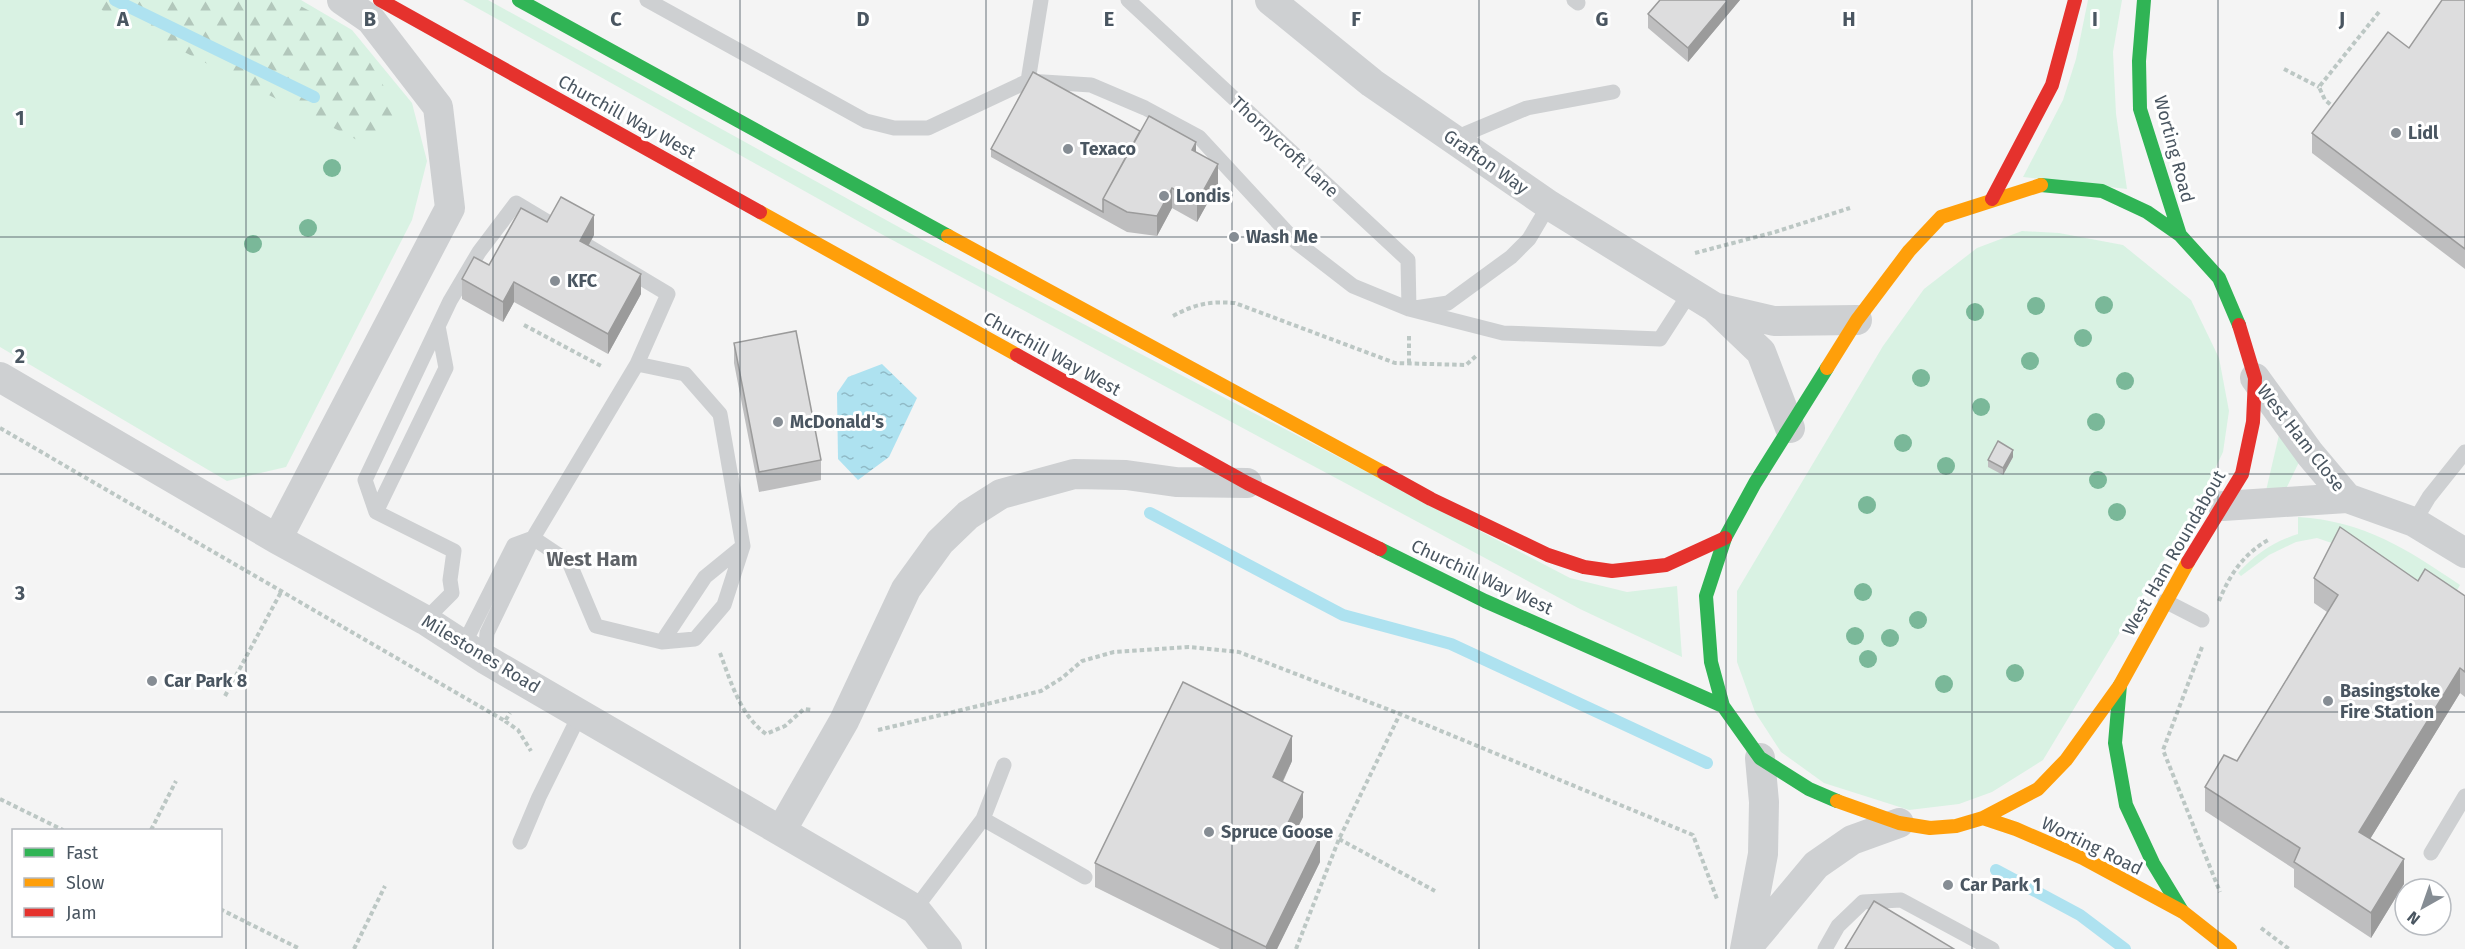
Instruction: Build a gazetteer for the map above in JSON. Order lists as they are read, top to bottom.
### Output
{
  "streets": {
    "main road": ["Churchill Way West", "Worting Road", "West Ham Roundabout"],
    "street": ["Grafton Way", "West Ham Close", "Milestones Road"],
    "lane": ["Thornycroft Lane"]
  },
  "crossings": [
    ["Churchill Way West", "West Ham Roundabout"],
    ["Worting Road", "West Ham Roundabout"],
    ["Grafton Way", "West Ham Roundabout"],
    ["West Ham Close", "West Ham Roundabout"]
  ],
  "districts": ["West Ham"],
  "places": [
    "Lidl",
    "Texaco",
    "Londis",
    "Wash Me",
    "KFC",
    "McDonald's",
    "Car Park 8",
    "Basingstoke Fire Station",
    "Spruce Goose",
    "Car Park 1"
  ],
  "legend": ["Fast", "Slow", "Jam"],
  "north": "bottom left",
  "grid": {
    "columns": [
      "A",
      "B",
      "C",
      "D",
      "E",
      "F",
      "G",
      "H",
      "I",
      "J"
    ],
    "rows": ["1", "2", "3"]
  }
}
